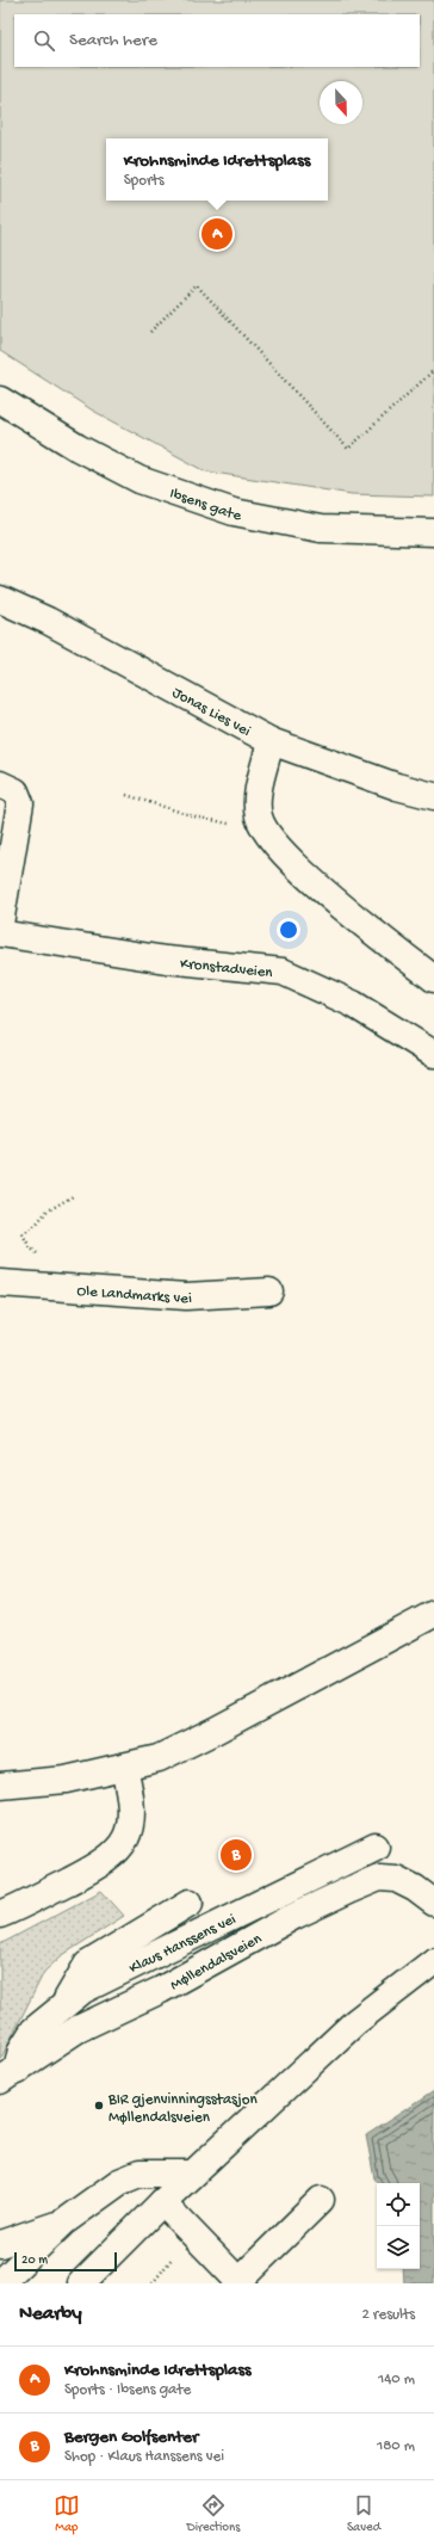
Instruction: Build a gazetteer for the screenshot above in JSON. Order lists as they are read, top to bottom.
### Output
{
  "streets": {
    "street": [
      "Ibsens gate",
      "Jonas Lies vei",
      "Kronstadveien",
      "Ole Landmarks vei",
      "Klaus Hanssens vei",
      "Møllendalsveien"
    ]
  },
  "crossings": [
    ["Klaus Hanssens vei", "Møllendalsveien"]
  ],
  "places": ["BIR gjenvinningsstasjon Møllendalsveien"],
  "scale_bar": "20 m",
  "north": "bottom",
  "page": {
    "search": "Search here",
    "popup": ["Krohnsminde Idrettsplass", "Sports"],
    "pins": ["A", "B"],
    "scale": "20 m",
    "heading": ["Nearby", "2 results"],
    "list": [
      {
        "mark": "A",
        "name": "Krohnsminde Idrettsplass",
        "note": "Sports · Ibsens gate",
        "value": "140 m"
      },
      {
        "mark": "B",
        "name": "Bergen Golfsenter",
        "note": "Shop · Klaus Hanssens vei",
        "value": "180 m"
      }
    ],
    "nav": ["Map", "Directions", "Saved"]
  }
}
